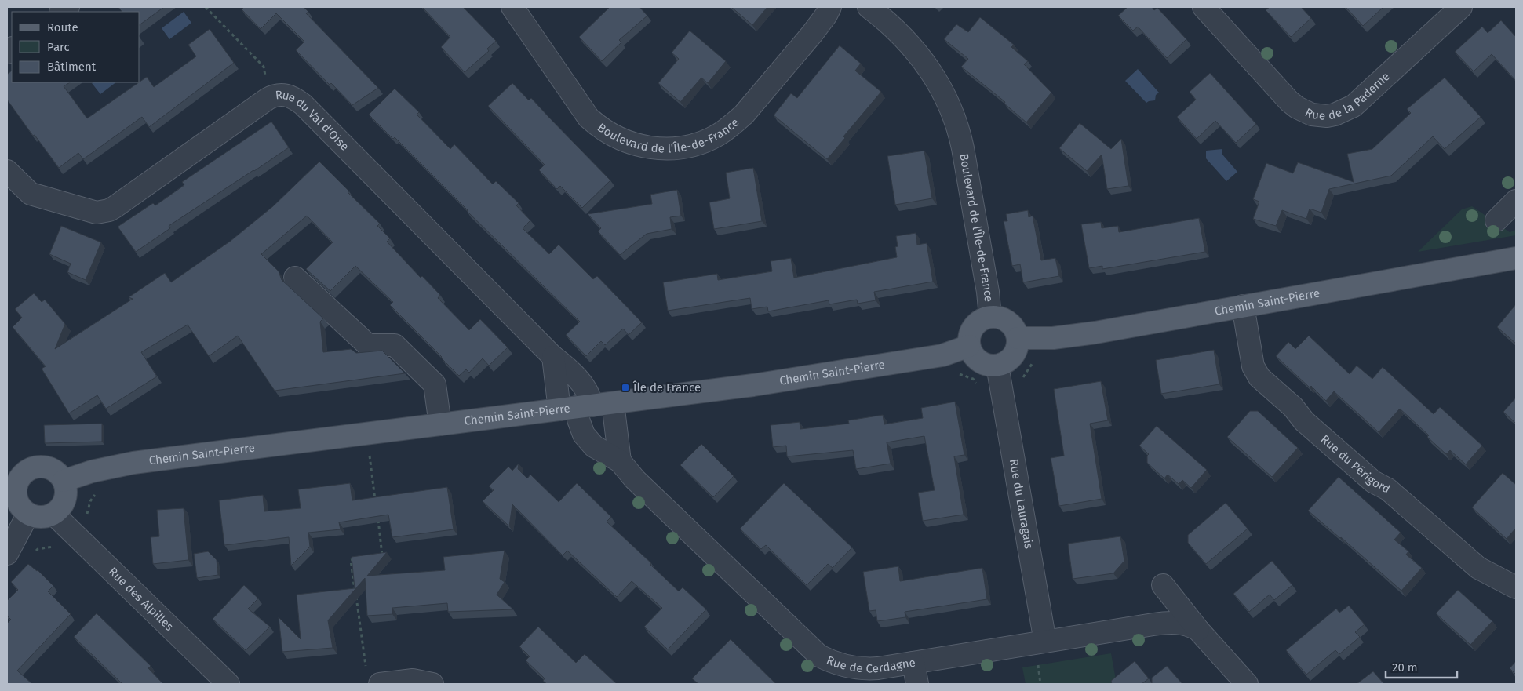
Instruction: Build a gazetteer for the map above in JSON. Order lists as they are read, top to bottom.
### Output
{
  "streets": {
    "main road": ["Chemin Saint-Pierre"],
    "street": [
      "Rue de la Paderne",
      "Boulevard de l'Île-de-France",
      "Rue du Val d'Oise",
      "Rue du Périgord",
      "Rue du Lauragais",
      "Rue des Alpilles",
      "Rue de Cerdagne"
    ]
  },
  "crossings": [
    ["Boulevard de l'Île-de-France", "Chemin Saint-Pierre"],
    ["Boulevard de l'Île-de-France", "Rue du Lauragais"],
    ["Rue du Val d'Oise", "Chemin Saint-Pierre"],
    ["Rue du Val d'Oise", "Rue de Cerdagne"],
    ["Chemin Saint-Pierre", "Rue du Périgord"],
    ["Chemin Saint-Pierre", "Rue du Lauragais"],
    ["Chemin Saint-Pierre", "Rue des Alpilles"],
    ["Chemin Saint-Pierre", "Rue de Cerdagne"],
    ["Rue du Lauragais", "Rue de Cerdagne"]
  ],
  "places": {
    "transit": ["Île de France"]
  },
  "legend": ["Route", "Parc", "Bâtiment"],
  "scale_bar": "20 m"
}
